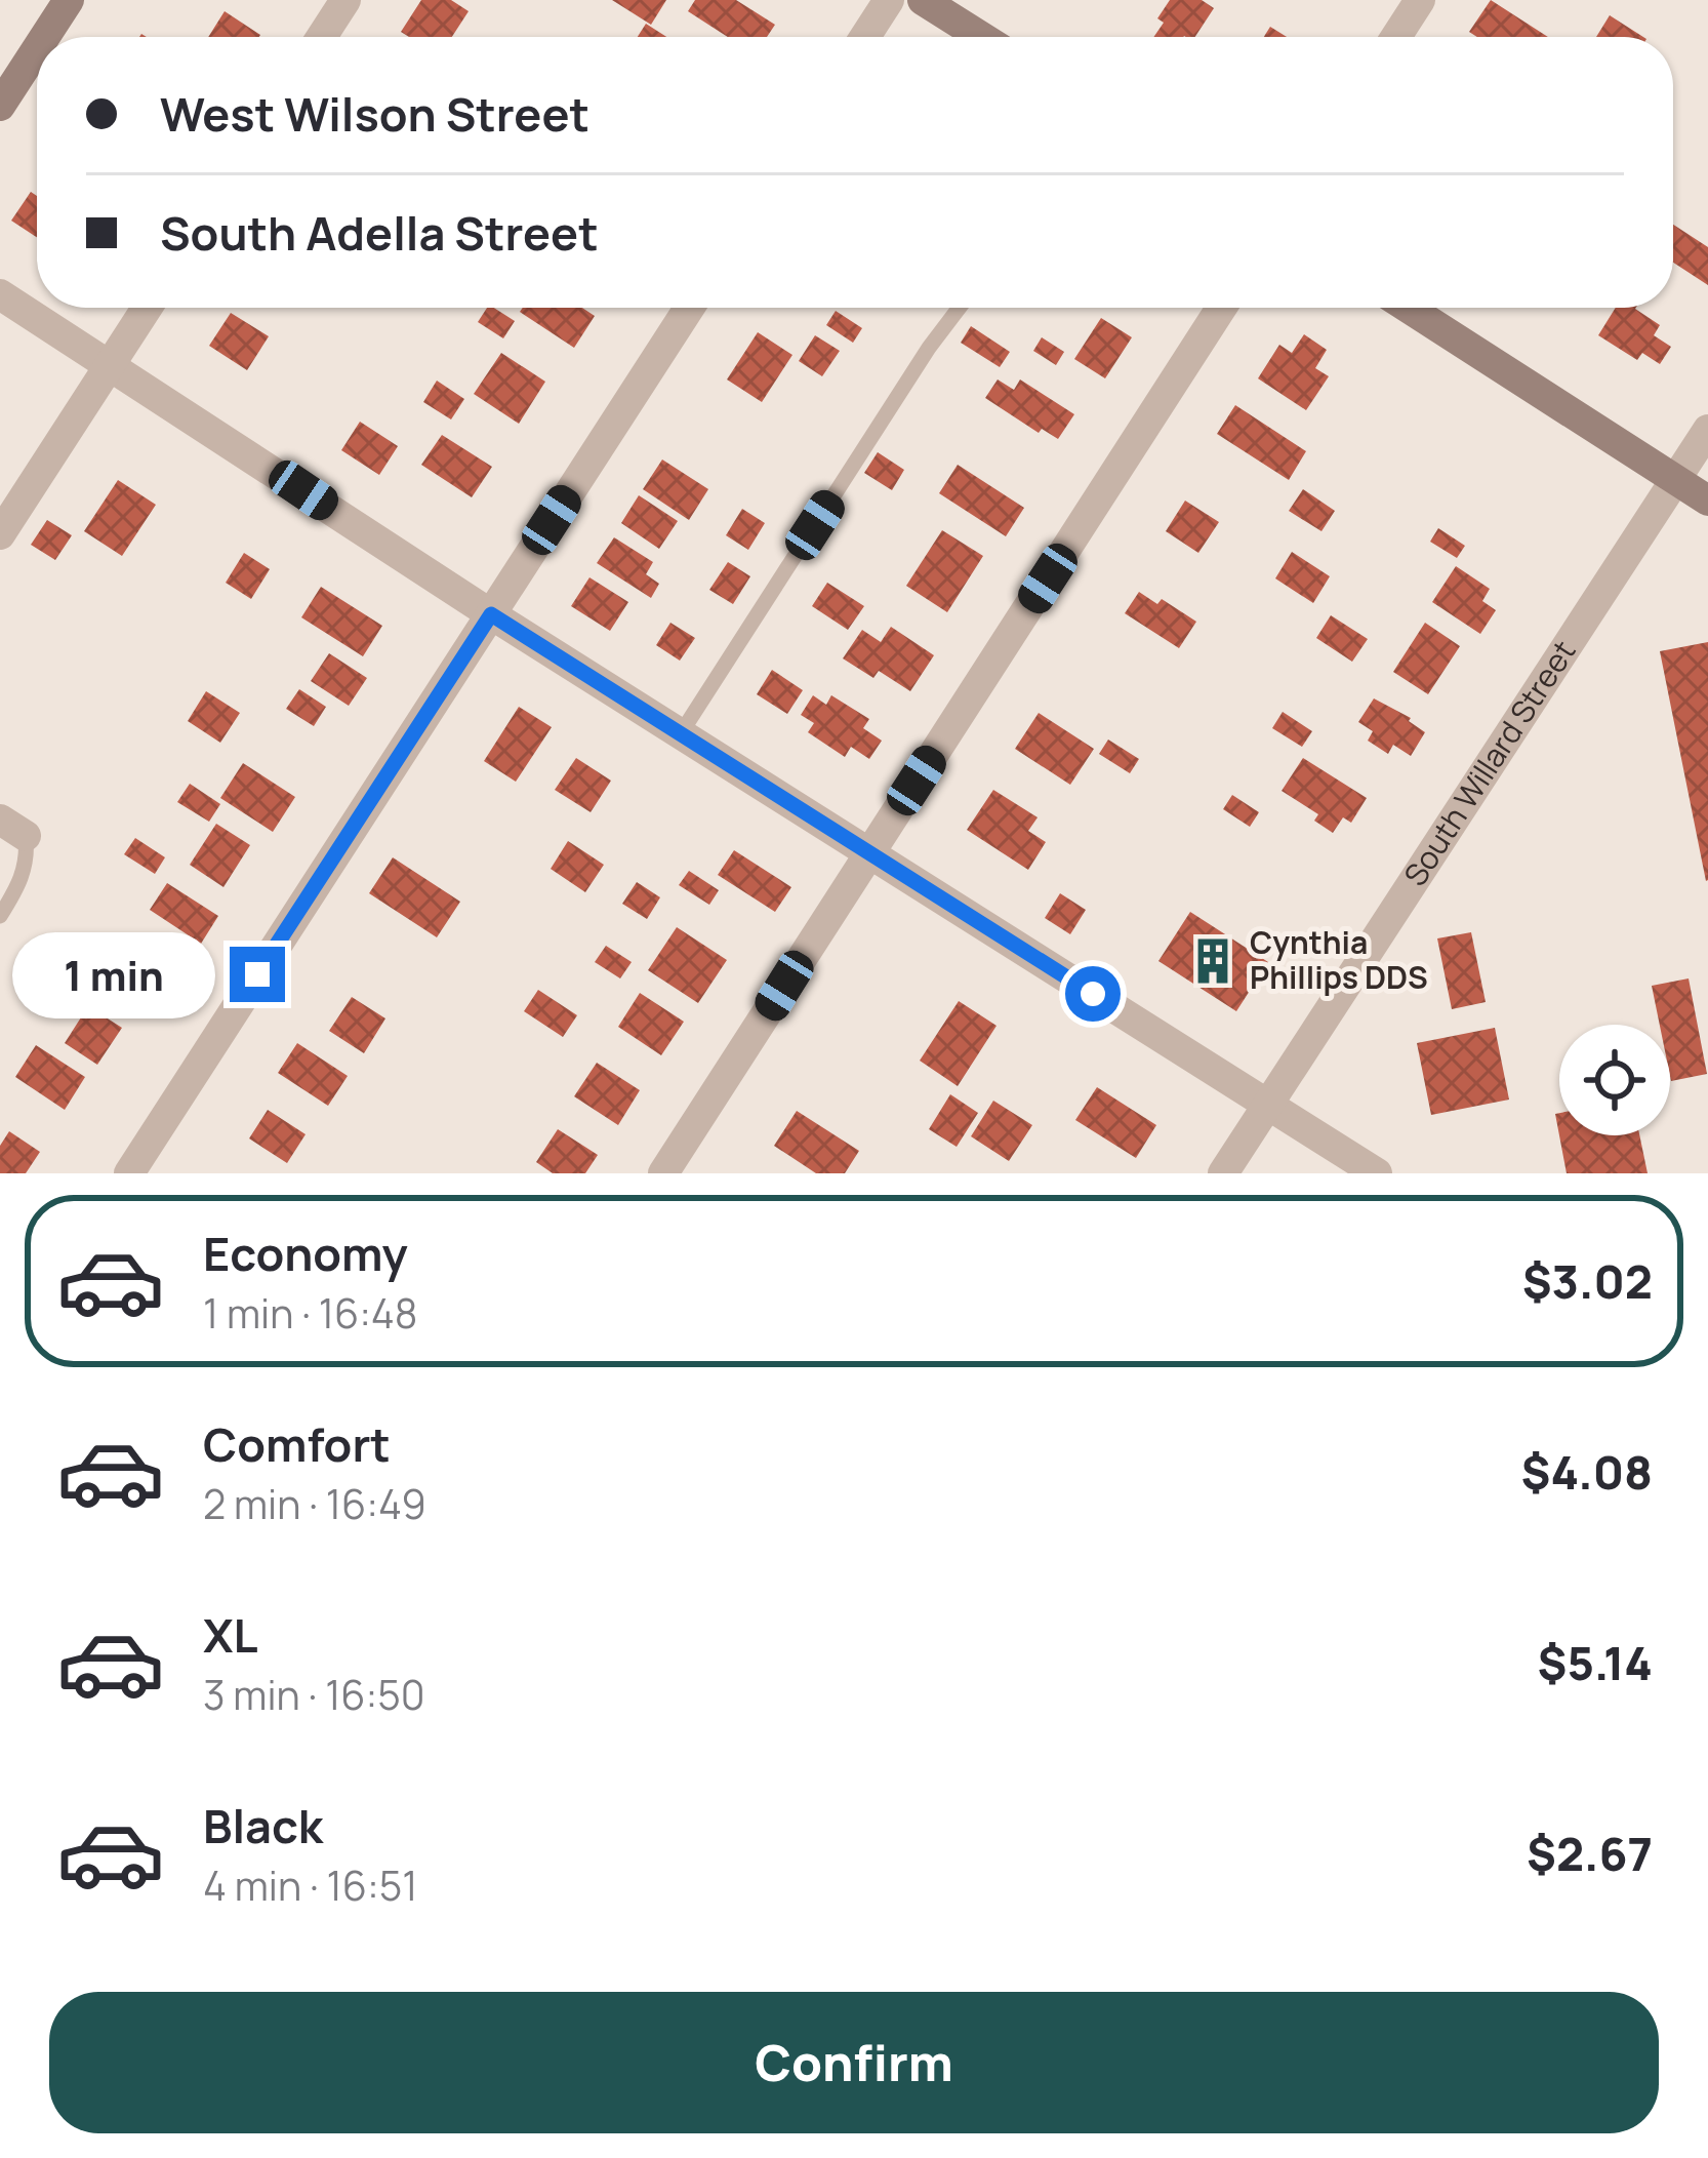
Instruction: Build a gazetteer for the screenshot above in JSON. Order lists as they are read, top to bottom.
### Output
{
  "streets": {
    "street": ["South Willard Street"]
  },
  "places": {
    "building": ["Cynthia Phillips DDS"]
  },
  "page": {
    "banner": ["West Wilson Street", "South Adella Street"],
    "bubble": "1 min",
    "list": [
      {
        "name": "Economy",
        "note": "1 min · 16:48",
        "value": "$3.02"
      },
      {
        "name": "Comfort",
        "note": "2 min · 16:49",
        "value": "$4.08"
      },
      {
        "name": "XL",
        "note": "3 min · 16:50",
        "value": "$5.14"
      },
      {
        "name": "Black",
        "note": "4 min · 16:51",
        "value": "$2.67"
      }
    ],
    "buttons": "Confirm"
  }
}
